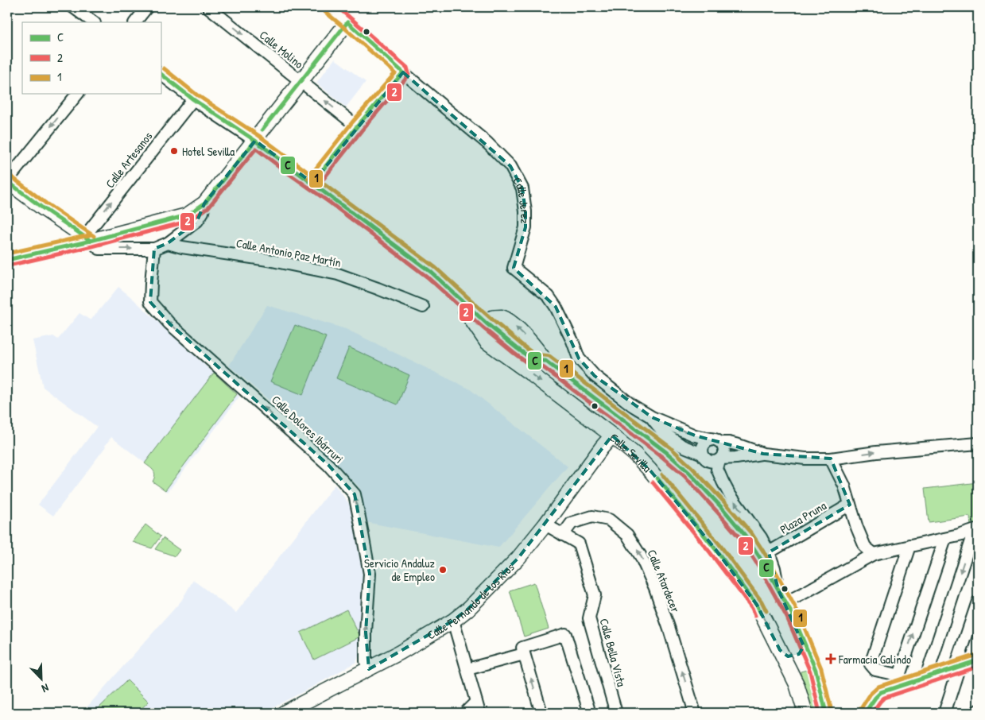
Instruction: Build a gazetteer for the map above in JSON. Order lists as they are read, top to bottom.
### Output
{
  "streets": {
    "main road": ["Calle Jerez", "Calle Sevilla", "Calle Fernando de los Ríos"],
    "street": [
      "Calle Molino",
      "Calle Artesanos",
      "Calle Antonio Paz Martín",
      "Calle Dolores Ibárruri",
      "Plaza Pruna",
      "Calle Atardecer",
      "Calle Bella Vista"
    ]
  },
  "crossings": [
    ["Calle Artesanos", "Calle Sevilla"],
    ["Calle Dolores Ibárruri", "Calle Fernando de los Ríos"],
    ["Calle Sevilla", "Calle Fernando de los Ríos"],
    ["Calle Atardecer", "Calle Bella Vista"],
    ["Calle Fernando de los Ríos", "Calle Bella Vista"]
  ],
  "one_way": ["Calle Dolores Ibárruri", "Calle Atardecer"],
  "places": {
    "other": ["Hotel Sevilla", "Servicio Andaluz de Empleo"],
    "health": ["Farmacia Galindo"]
  },
  "lines": ["transit line 2", "transit line 1", "transit line C"],
  "legend": ["C", "2", "1"],
  "north": "bottom right"
}
